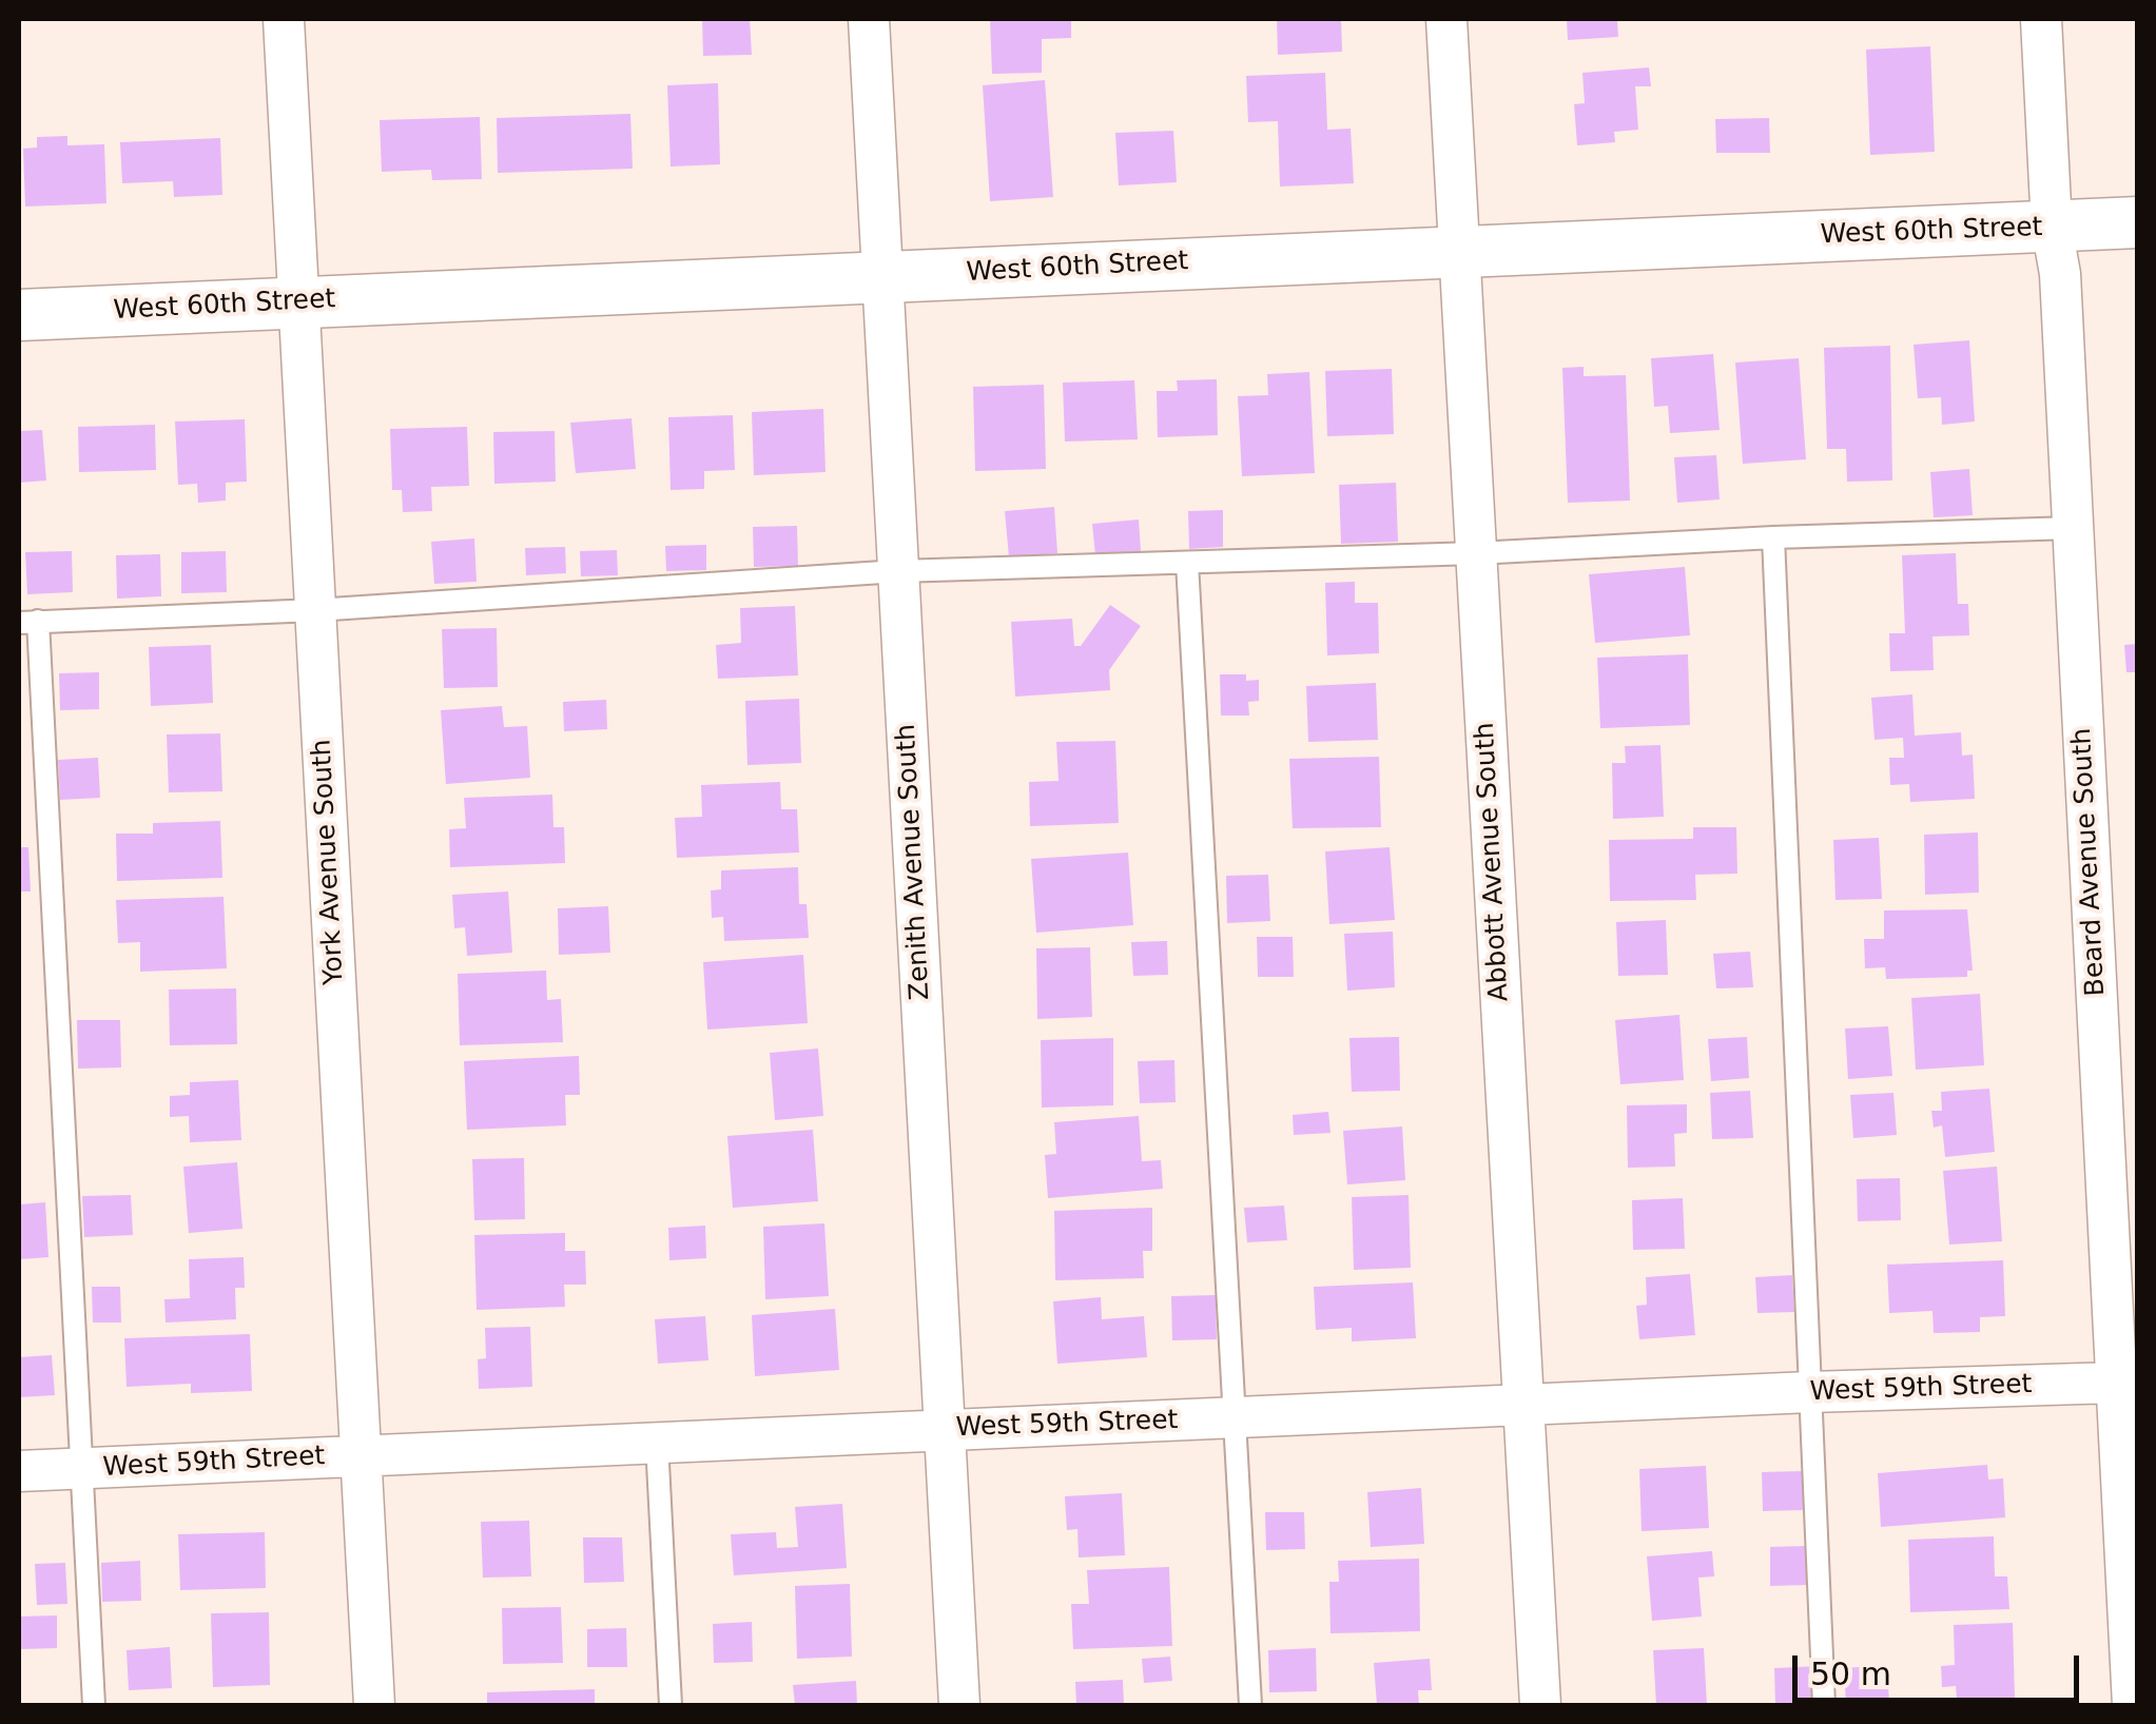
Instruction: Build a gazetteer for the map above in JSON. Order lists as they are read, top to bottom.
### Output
{
  "streets": {
    "street": [
      "West 60th Street",
      "York Avenue South",
      "Zenith Avenue South",
      "Abbott Avenue South",
      "Beard Avenue South",
      "West 59th Street"
    ]
  },
  "crossings": [
    ["West 60th Street", "York Avenue South"],
    ["West 60th Street", "Zenith Avenue South"],
    ["West 60th Street", "Abbott Avenue South"],
    ["West 60th Street", "Beard Avenue South"],
    ["York Avenue South", "West 59th Street"],
    ["Zenith Avenue South", "West 59th Street"],
    ["Abbott Avenue South", "West 59th Street"],
    ["Beard Avenue South", "West 59th Street"]
  ],
  "scale_bar": "50 m"
}
